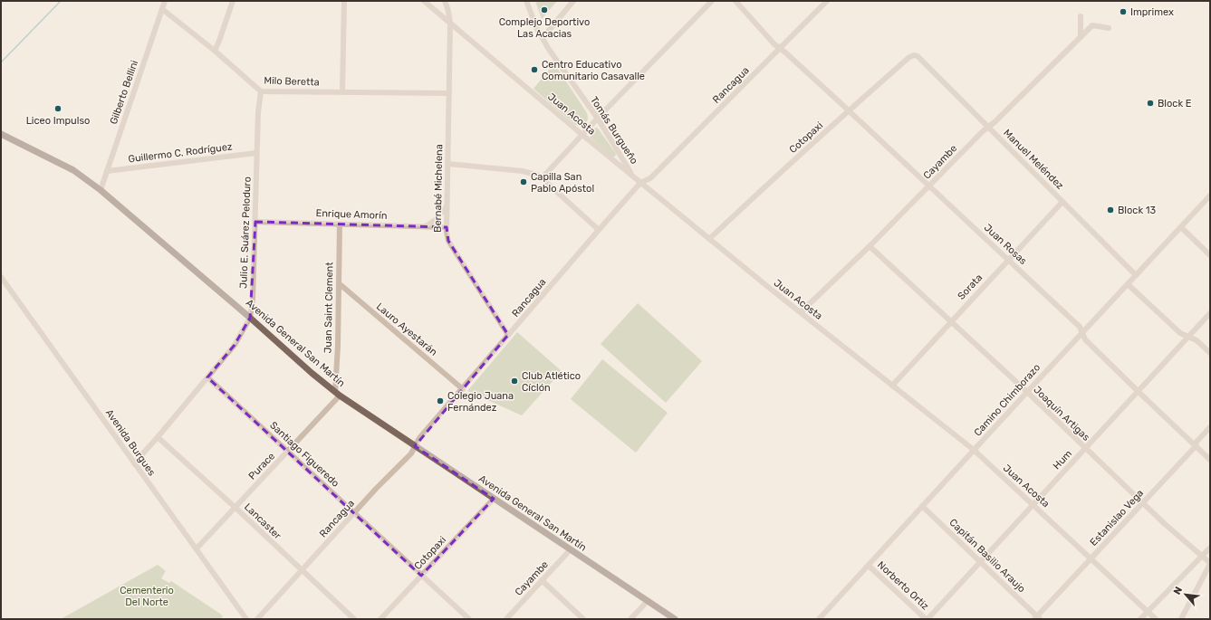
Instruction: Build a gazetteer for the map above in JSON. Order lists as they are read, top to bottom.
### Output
{
  "streets": {
    "main road": ["Avenida General San Martín"],
    "street": [
      "Milo Beretta",
      "Rancagua",
      "Gilberto Bellini",
      "Juan Acosta",
      "Tomás Burgueño",
      "Cotopaxi",
      "Guillermo C. Rodríguez",
      "Manuel Meléndez",
      "Cayambe",
      "Bernabé Michelena",
      "Enrique Amorín",
      "Julio E. Suárez Peloduro",
      "Juan Rosas",
      "Sorata",
      "Juan Saint Clement",
      "Lauro Ayestarán",
      "Camino Chimborazo",
      "Joaquín Artigas",
      "Avenida Burgues",
      "Santiago Figueredo",
      "Hum",
      "Purace",
      "Estanislao Vega",
      "Lancaster",
      "Capitán Basilio Araujo",
      "Norberto Ortiz"
    ]
  },
  "crossings": [
    ["Milo Beretta", "Gilberto Bellini"],
    ["Milo Beretta", "Bernabé Michelena"],
    ["Milo Beretta", "Julio E. Suárez Peloduro"],
    ["Rancagua", "Juan Acosta"],
    ["Rancagua", "Bernabé Michelena"],
    ["Rancagua", "Juan Rosas"],
    ["Rancagua", "Lauro Ayestarán"],
    ["Rancagua", "Avenida General San Martín"],
    ["Rancagua", "Santiago Figueredo"],
    ["Rancagua", "Lancaster"],
    ["Gilberto Bellini", "Guillermo C. Rodríguez"],
    ["Gilberto Bellini", "Avenida General San Martín"],
    ["Juan Acosta", "Tomás Burgueño"],
    ["Juan Acosta", "Cotopaxi"],
    ["Juan Acosta", "Cayambe"],
    ["Juan Acosta", "Bernabé Michelena"],
    ["Juan Acosta", "Sorata"],
    ["Juan Acosta", "Camino Chimborazo"],
    ["Juan Acosta", "Hum"],
    ["Juan Acosta", "Estanislao Vega"],
    ["Cotopaxi", "Manuel Meléndez"],
    ["Cotopaxi", "Juan Rosas"],
    ["Cotopaxi", "Avenida General San Martín"],
    ["Cotopaxi", "Santiago Figueredo"],
    ["Guillermo C. Rodríguez", "Julio E. Suárez Peloduro"],
    ["Manuel Meléndez", "Cayambe"],
    ["Manuel Meléndez", "Sorata"],
    ["Manuel Meléndez", "Camino Chimborazo"],
    ["Cayambe", "Juan Rosas"],
    ["Cayambe", "Avenida General San Martín"],
    ["Cayambe", "Joaquín Artigas"],
    ["Bernabé Michelena", "Enrique Amorín"],
    ["Enrique Amorín", "Julio E. Suárez Peloduro"],
    ["Enrique Amorín", "Juan Saint Clement"],
    ["Julio E. Suárez Peloduro", "Avenida General San Martín"],
    ["Julio E. Suárez Peloduro", "Avenida Burgues"],
    ["Julio E. Suárez Peloduro", "Santiago Figueredo"],
    ["Julio E. Suárez Peloduro", "Lancaster"],
    ["Juan Rosas", "Sorata"],
    ["Juan Rosas", "Camino Chimborazo"],
    ["Juan Rosas", "Hum"],
    ["Juan Rosas", "Estanislao Vega"],
    ["Sorata", "Joaquín Artigas"],
    ["Juan Saint Clement", "Lauro Ayestarán"],
    ["Juan Saint Clement", "Avenida General San Martín"],
    ["Juan Saint Clement", "Purace"],
    ["Avenida General San Martín", "Purace"],
    ["Camino Chimborazo", "Joaquín Artigas"],
    ["Camino Chimborazo", "Capitán Basilio Araujo"],
    ["Camino Chimborazo", "Norberto Ortiz"],
    ["Joaquín Artigas", "Hum"],
    ["Joaquín Artigas", "Estanislao Vega"],
    ["Avenida Burgues", "Purace"],
    ["Santiago Figueredo", "Purace"],
    ["Hum", "Capitán Basilio Araujo"],
    ["Hum", "Norberto Ortiz"],
    ["Purace", "Lancaster"],
    ["Estanislao Vega", "Capitán Basilio Araujo"]
  ],
  "parks": ["Cementerio Del Norte"],
  "places": [
    "Complejo Deportivo Las Acacias",
    "Imprimex",
    "Centro Educativo Comunitario Casavalle",
    "Block E",
    "Liceo Impulso",
    "Capilla San Pablo Apóstol",
    "Block 13",
    "Club Atlético Cíclón",
    "Colegio Juana Fernández"
  ],
  "north": "top left"
}
